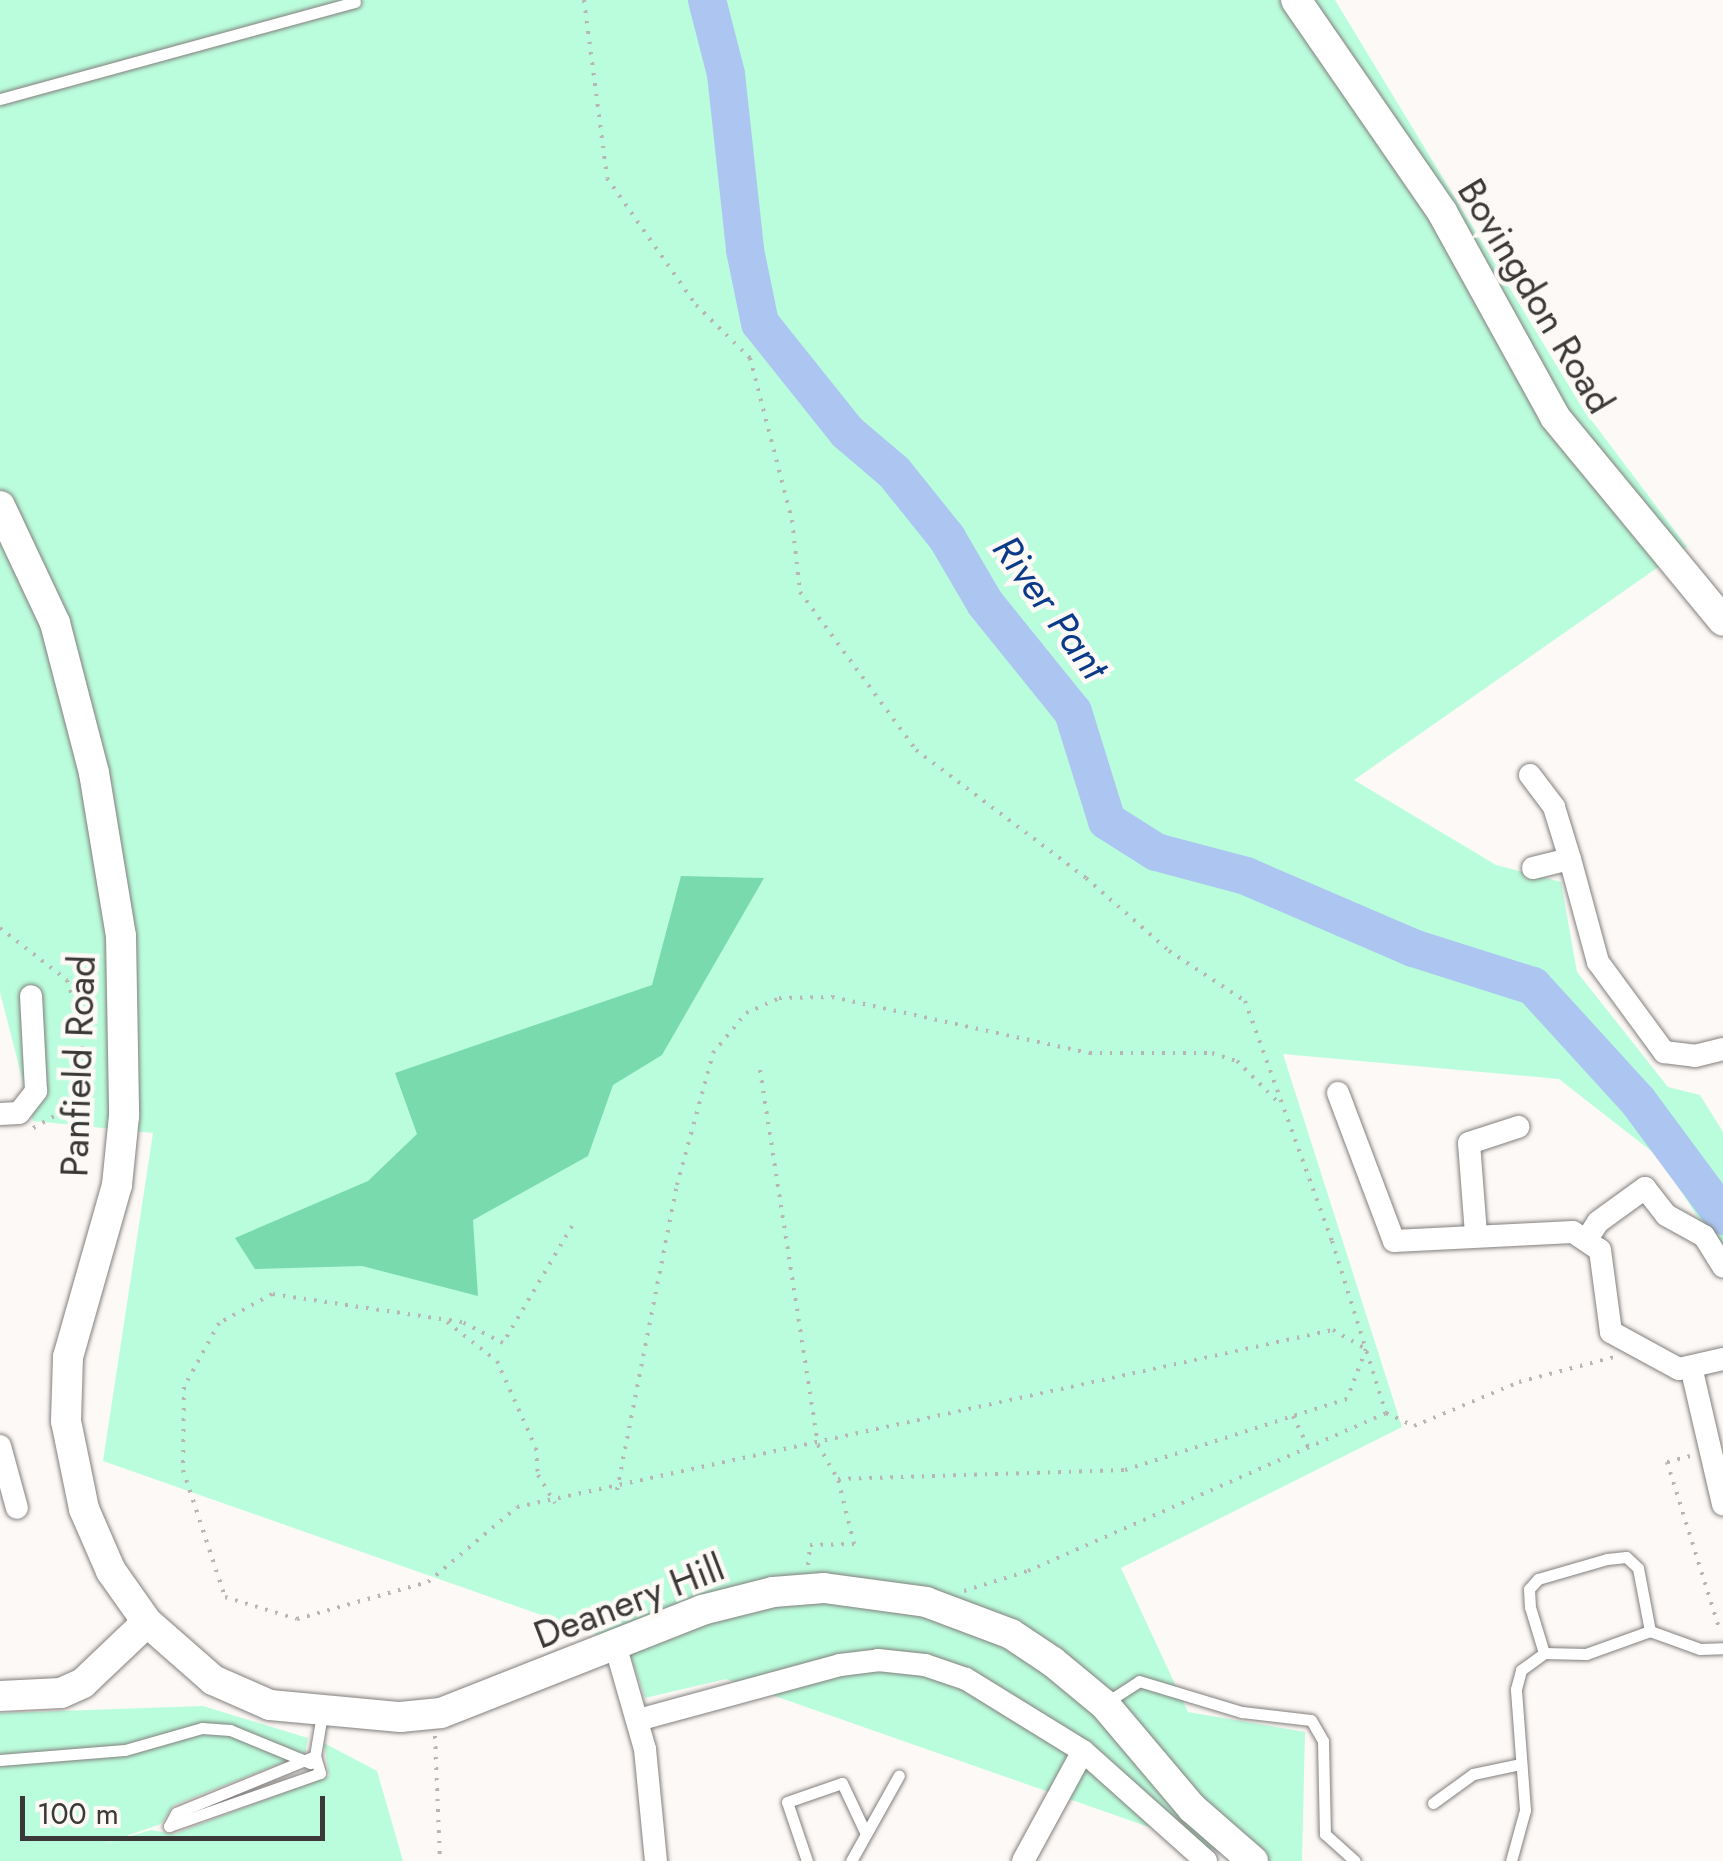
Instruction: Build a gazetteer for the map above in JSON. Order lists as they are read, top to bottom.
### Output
{
  "streets": {
    "main road": ["Bovingdon Road", "Panfield Road", "Deanery Hill"]
  },
  "crossings": [
    ["Panfield Road", "Deanery Hill"]
  ],
  "water": ["River Pant"],
  "scale_bar": "100 m"
}
